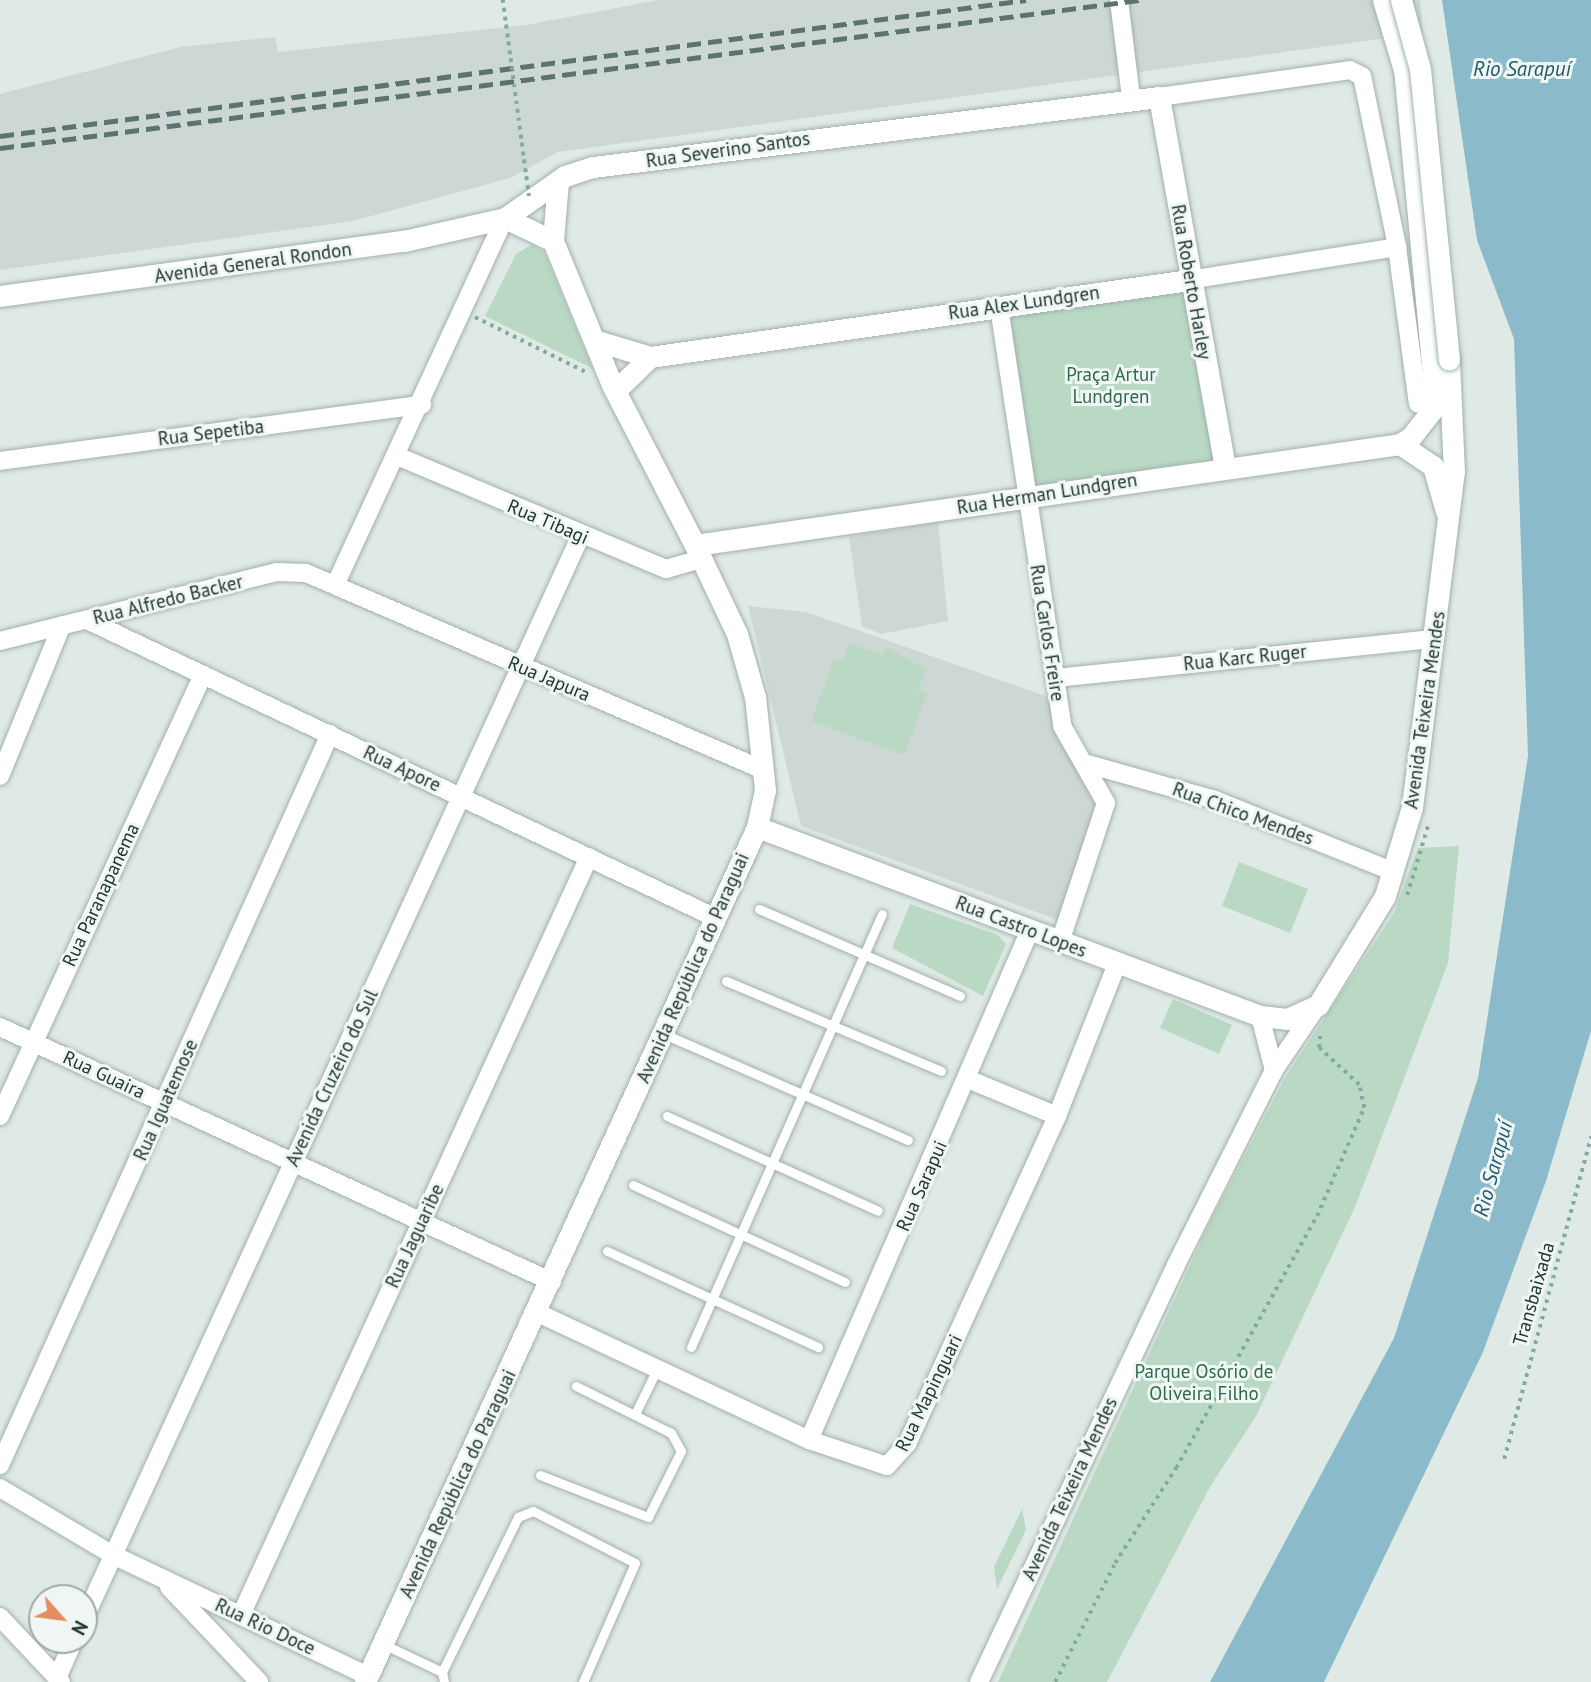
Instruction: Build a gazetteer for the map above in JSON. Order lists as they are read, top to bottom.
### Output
{
  "streets": {
    "main road": [
      "Rua Severino Santos",
      "Avenida General Rondon",
      "Rua Roberto Harley",
      "Rua Alex Lundgren",
      "Rua Herman Lundgren",
      "Avenida Teixeira Mendes",
      "Rua Castro Lopes",
      "Avenida República do Paraguai"
    ],
    "street": [
      "Rua Sepetiba",
      "Rua Tibagi",
      "Rua Alfredo Backer",
      "Rua Carlos Freire",
      "Rua Karc Ruger",
      "Rua Japura",
      "Rua Apore",
      "Rua Chico Mendes",
      "Rua Paranapanema",
      "Rua Guaira",
      "Avenida Cruzeiro do Sul",
      "Rua Iguatemose",
      "Rua Sarapui",
      "Rua Jaguaribe",
      "Rua Mapinguari",
      "Rua Rio Doce"
    ],
    "path": ["Transbaixada"]
  },
  "crossings": [
    ["Rua Severino Santos", "Avenida General Rondon"],
    ["Rua Severino Santos", "Rua Roberto Harley"],
    ["Rua Severino Santos", "Rua Alex Lundgren"],
    ["Rua Severino Santos", "Avenida República do Paraguai"],
    ["Rua Roberto Harley", "Rua Alex Lundgren"],
    ["Rua Roberto Harley", "Rua Herman Lundgren"],
    ["Rua Alex Lundgren", "Rua Carlos Freire"],
    ["Rua Alex Lundgren", "Avenida República do Paraguai"],
    ["Rua Herman Lundgren", "Rua Tibagi"],
    ["Rua Herman Lundgren", "Rua Carlos Freire"],
    ["Rua Herman Lundgren", "Avenida República do Paraguai"],
    ["Rua Tibagi", "Avenida República do Paraguai"],
    ["Rua Tibagi", "Avenida Cruzeiro do Sul"],
    ["Rua Alfredo Backer", "Rua Japura"],
    ["Rua Alfredo Backer", "Rua Apore"],
    ["Rua Carlos Freire", "Rua Karc Ruger"],
    ["Rua Carlos Freire", "Rua Chico Mendes"],
    ["Rua Carlos Freire", "Rua Castro Lopes"],
    ["Rua Karc Ruger", "Avenida Teixeira Mendes"],
    ["Rua Japura", "Avenida República do Paraguai"],
    ["Rua Japura", "Avenida Cruzeiro do Sul"],
    ["Avenida Teixeira Mendes", "Rua Chico Mendes"],
    ["Avenida Teixeira Mendes", "Rua Castro Lopes"],
    ["Rua Apore", "Rua Paranapanema"],
    ["Rua Apore", "Avenida República do Paraguai"],
    ["Rua Apore", "Avenida Cruzeiro do Sul"],
    ["Rua Apore", "Rua Iguatemose"],
    ["Rua Apore", "Rua Jaguaribe"],
    ["Rua Paranapanema", "Rua Guaira"],
    ["Rua Castro Lopes", "Avenida República do Paraguai"],
    ["Rua Castro Lopes", "Rua Sarapui"],
    ["Rua Castro Lopes", "Rua Mapinguari"],
    ["Avenida República do Paraguai", "Rua Guaira"],
    ["Avenida República do Paraguai", "Rua Mapinguari"],
    ["Avenida República do Paraguai", "Rua Rio Doce"],
    ["Rua Guaira", "Avenida Cruzeiro do Sul"],
    ["Rua Guaira", "Rua Iguatemose"],
    ["Rua Guaira", "Rua Jaguaribe"],
    ["Avenida Cruzeiro do Sul", "Rua Rio Doce"],
    ["Rua Sarapui", "Rua Mapinguari"],
    ["Rua Jaguaribe", "Rua Rio Doce"]
  ],
  "water": ["Rio Sarapuí"],
  "parks": ["Praça Artur Lundgren", "Parque Osório de Oliveira Filho"],
  "north": "bottom right"
}
